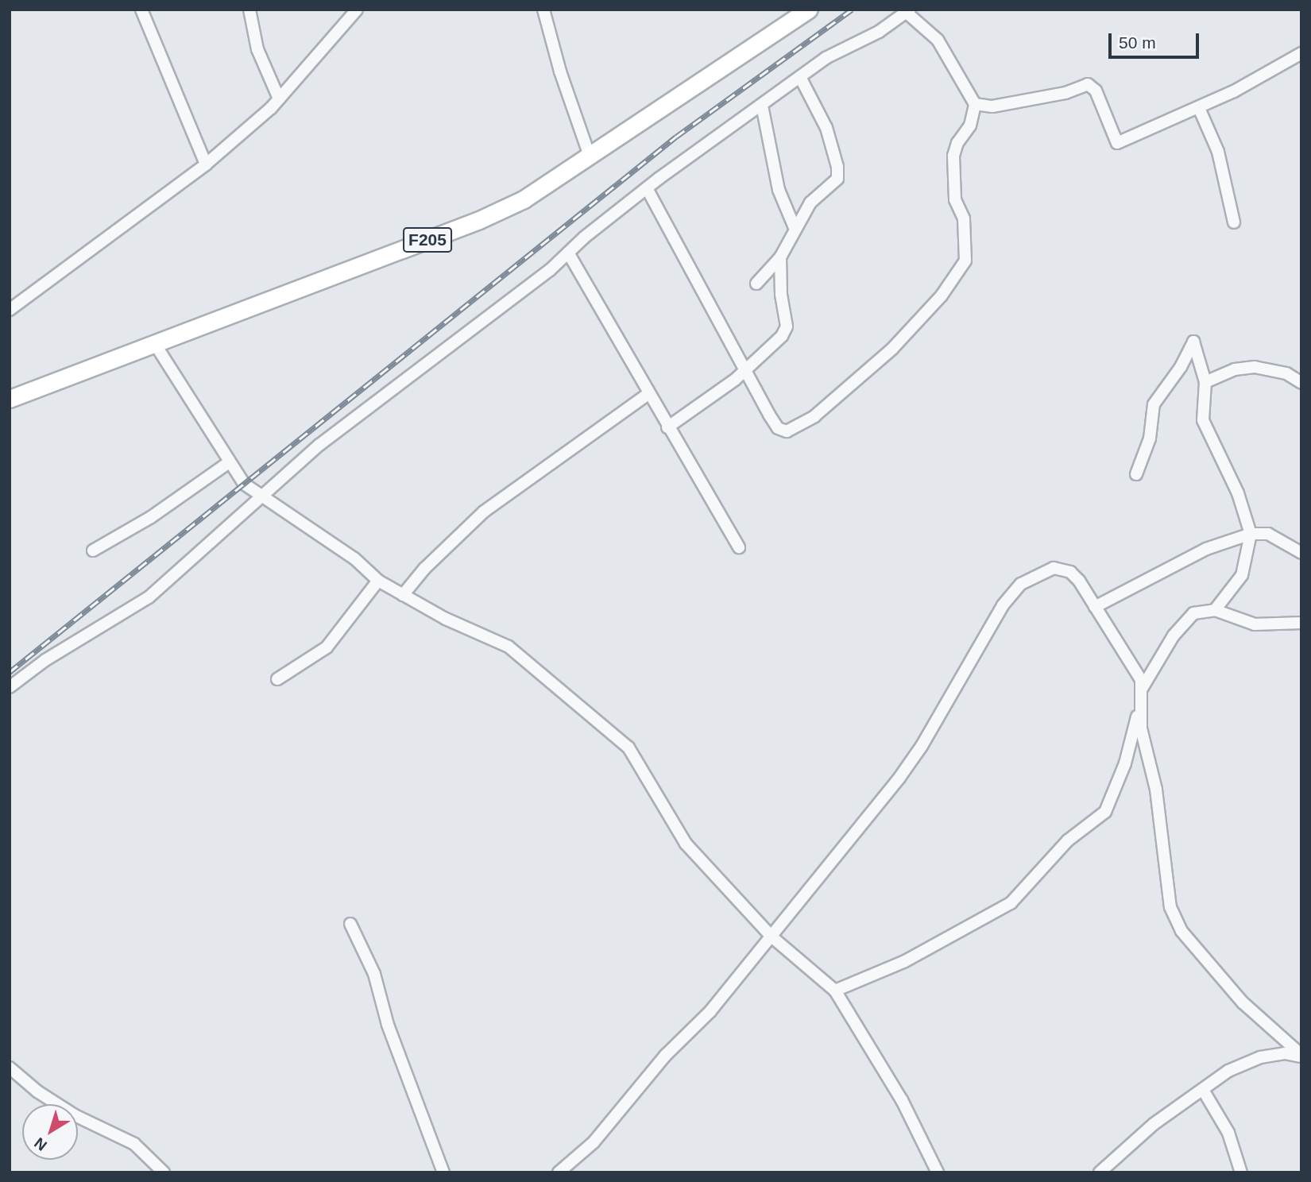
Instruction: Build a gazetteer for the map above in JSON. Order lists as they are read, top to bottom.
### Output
{
  "streets": {
    "main road": ["F205"]
  },
  "scale_bar": "50 m",
  "north": "bottom left"
}
